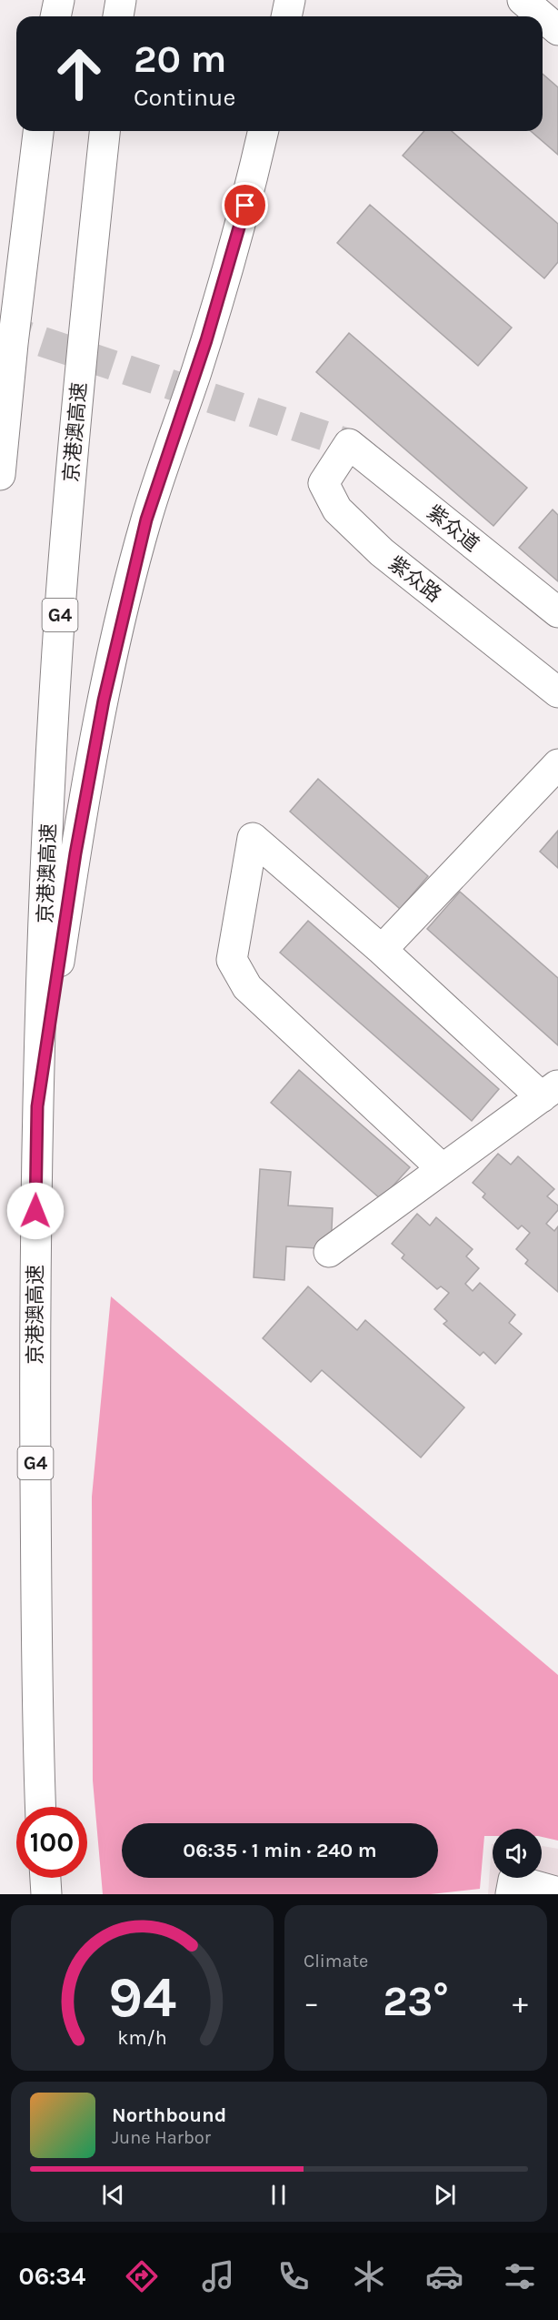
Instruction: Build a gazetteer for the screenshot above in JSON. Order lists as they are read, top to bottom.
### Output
{
  "streets": {
    "main road": [
      "京港澳高速",
      "紫众道",
      "紫众路",
      "G4"
    ]
  },
  "crossings": [
    ["紫众道", "紫众路"]
  ],
  "page": {
    "turn": ["20 m", "Continue"],
    "limit": "100",
    "trip": "06:35 · 1 min · 240 m",
    "tile": "Climate",
    "heat": ["−", "23°", "+"],
    "song": ["Northbound", "June Harbor"],
    "tabs": "06:34",
    "gauge": ["94", "km/h"]
  }
}
